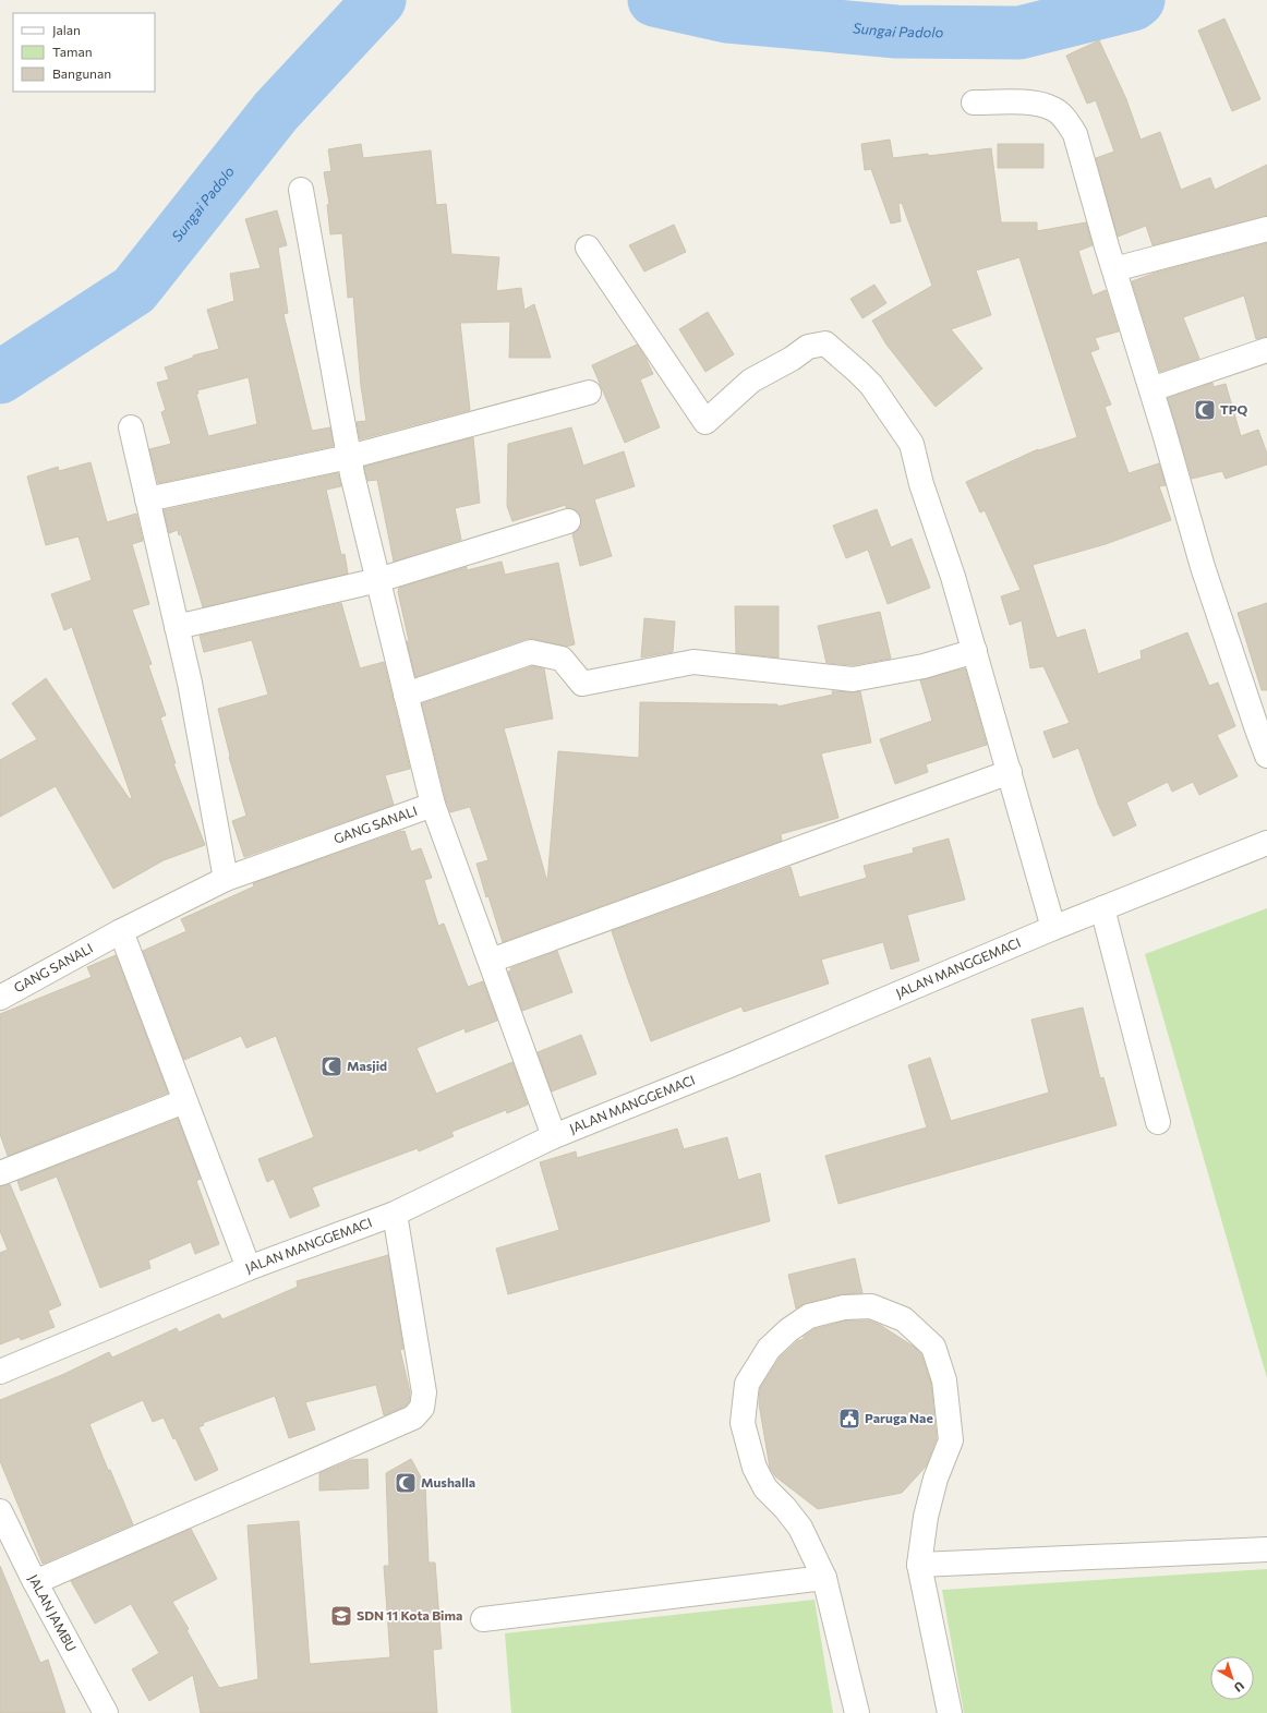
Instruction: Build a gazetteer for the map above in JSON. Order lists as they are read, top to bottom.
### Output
{
  "streets": {
    "street": ["GANG SANALI", "JALAN MANGGEMACI", "JALAN JAMBU"]
  },
  "crossings": [
    ["GANG SANALI", "JALAN MANGGEMACI"]
  ],
  "water": ["Sungai Padolo"],
  "places": {
    "mosque": ["TPQ", "Masjid", "Mushalla"],
    "public building": ["Paruga Nae"],
    "school or university": ["SDN 11 Kota Bima"]
  },
  "legend": ["Jalan", "Taman", "Bangunan"],
  "north": "bottom right"
}
